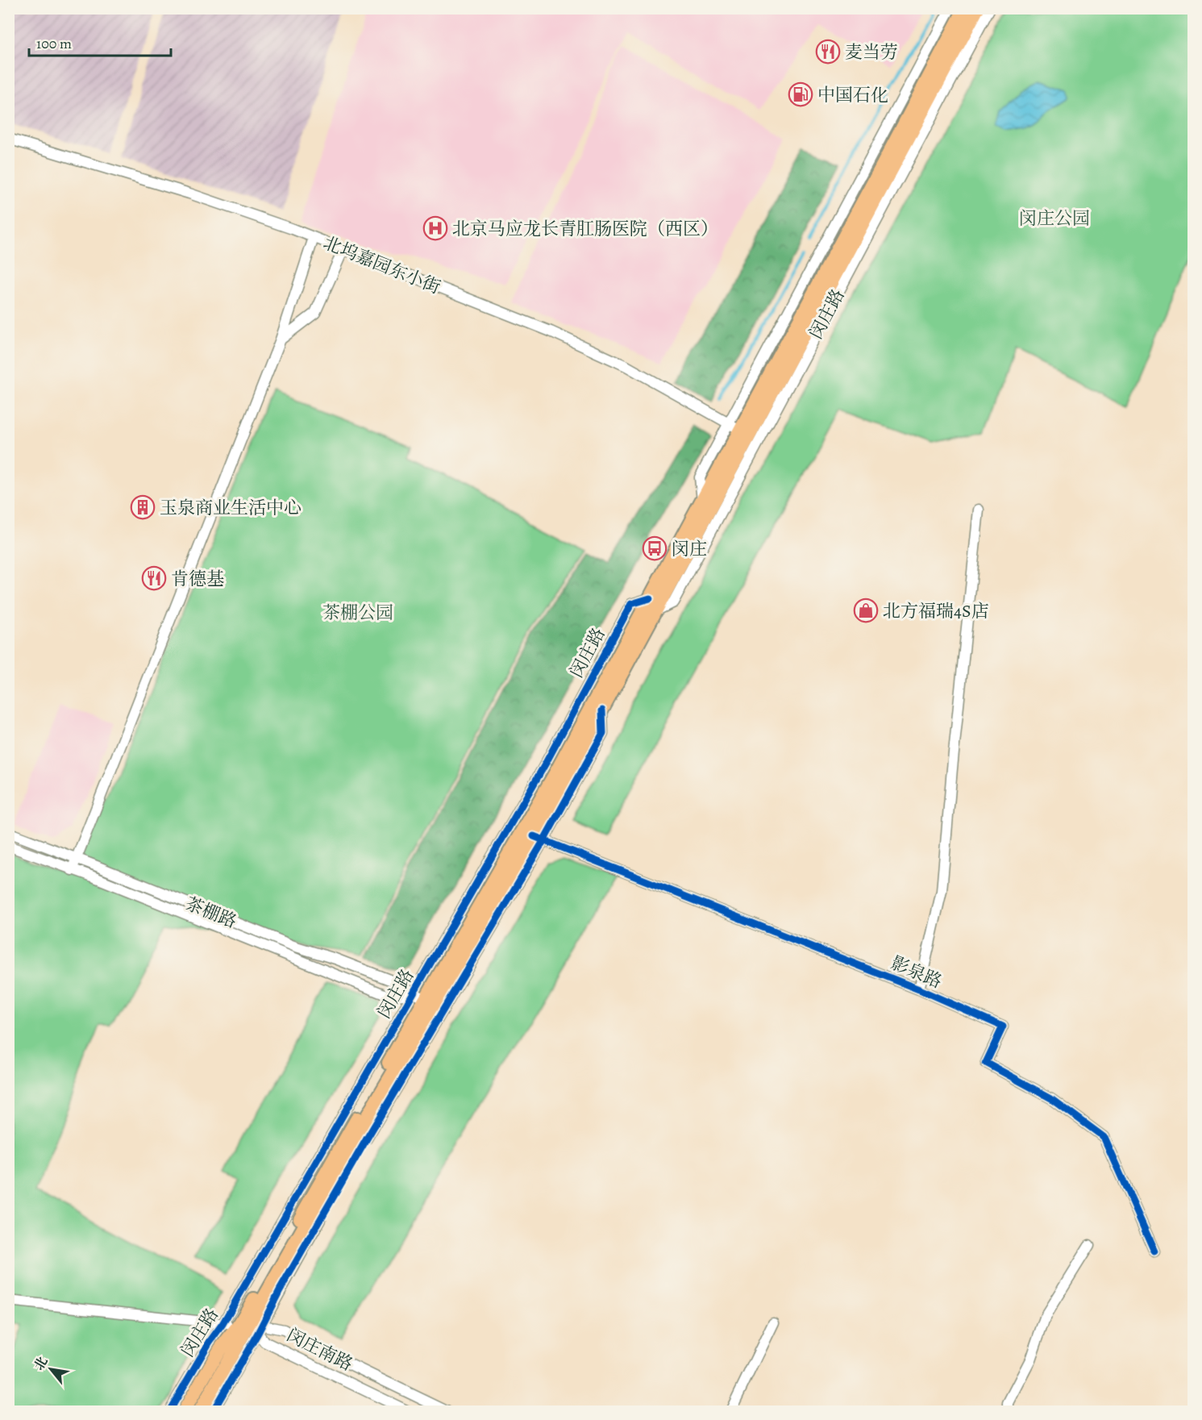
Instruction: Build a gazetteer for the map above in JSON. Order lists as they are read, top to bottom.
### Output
{
  "streets": {
    "main road": ["闵庄路"],
    "street": [
      "北坞嘉园东小街",
      "茶棚路",
      "影泉路",
      "闵庄南路"
    ]
  },
  "crossings": [
    ["北坞嘉园东小街", "闵庄路"],
    ["闵庄路", "茶棚路"],
    ["闵庄路", "影泉路"],
    ["闵庄路", "闵庄南路"]
  ],
  "parks": ["闵庄公园", "茶棚公园"],
  "places": {
    "restaurant": ["麦当劳", "肯德基"],
    "fuel station": ["中国石化"],
    "hospital": ["北京马应龙长青肛肠医院（西区）"],
    "building": ["玉泉商业生活中心"],
    "bus stop": ["闵庄"],
    "shop": ["北方福瑞4S店"]
  },
  "scale_bar": "100 m",
  "north": "top left"
}
